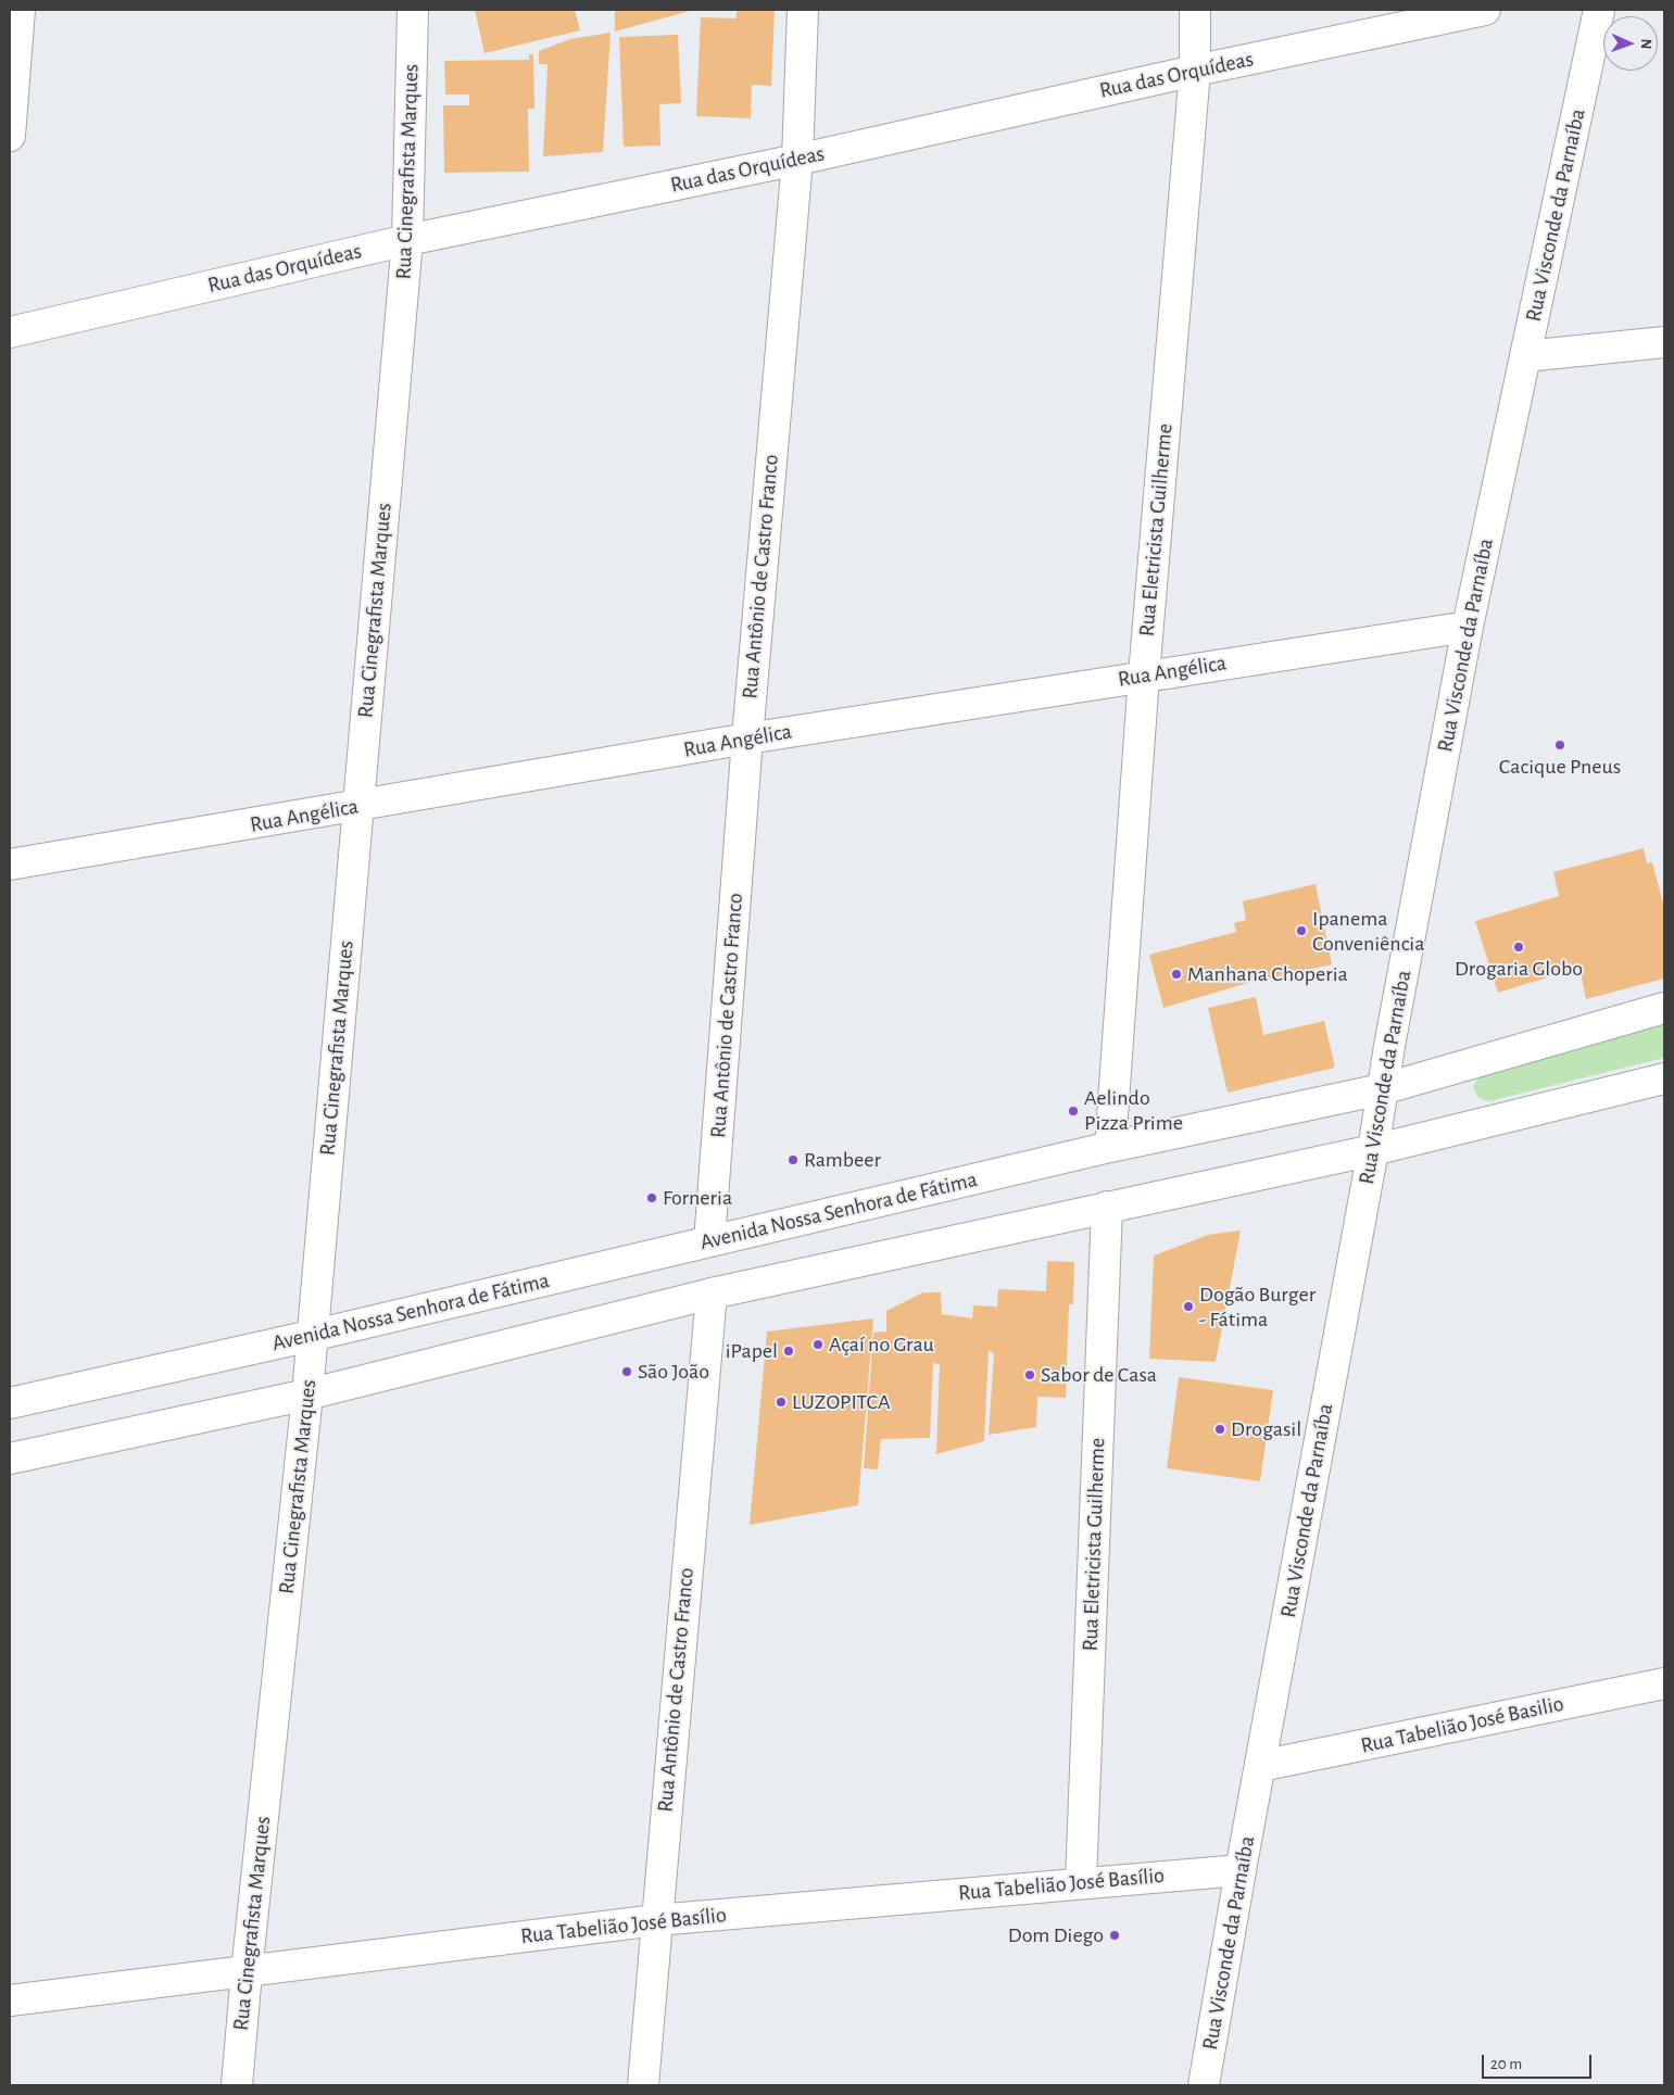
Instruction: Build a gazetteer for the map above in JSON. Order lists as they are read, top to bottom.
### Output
{
  "streets": {
    "street": [
      "Rua das Orquídeas",
      "Rua Cinegrafista Marques",
      "Rua Visconde da Parnaíba",
      "Rua Eletricista Guilherme",
      "Rua Antônio de Castro Franco",
      "Rua Angélica",
      "Avenida Nossa Senhora de Fátima",
      "Rua Tabelião José Basilio",
      "Rua Tabelião José Basílio"
    ]
  },
  "crossings": [
    ["Rua das Orquídeas", "Rua Cinegrafista Marques"],
    ["Rua das Orquídeas", "Rua Eletricista Guilherme"],
    ["Rua das Orquídeas", "Rua Antônio de Castro Franco"],
    ["Rua Cinegrafista Marques", "Rua Angélica"],
    ["Rua Cinegrafista Marques", "Avenida Nossa Senhora de Fátima"],
    ["Rua Cinegrafista Marques", "Rua Tabelião José Basílio"],
    ["Rua Visconde da Parnaíba", "Rua Angélica"],
    ["Rua Visconde da Parnaíba", "Avenida Nossa Senhora de Fátima"],
    ["Rua Visconde da Parnaíba", "Rua Tabelião José Basilio"],
    ["Rua Visconde da Parnaíba", "Rua Tabelião José Basílio"],
    ["Rua Eletricista Guilherme", "Rua Angélica"],
    ["Rua Eletricista Guilherme", "Avenida Nossa Senhora de Fátima"],
    ["Rua Eletricista Guilherme", "Rua Tabelião José Basílio"],
    ["Rua Antônio de Castro Franco", "Rua Angélica"],
    ["Rua Antônio de Castro Franco", "Avenida Nossa Senhora de Fátima"],
    ["Rua Antônio de Castro Franco", "Rua Tabelião José Basílio"]
  ],
  "places": [
    "Cacique Pneus",
    "Ipanema Conveniência",
    "Drogaria Globo",
    "Manhana Choperia",
    "Aelindo Pizza Prime",
    "Rambeer",
    "Forneria",
    "Dogão Burger - Fátima",
    "Açaí no Grau",
    "iPapel",
    "São João",
    "Sabor de Casa",
    "LUZOPITCA",
    "Drogasil",
    "Dom Diego"
  ],
  "scale_bar": "20 m",
  "north": "right"
}
